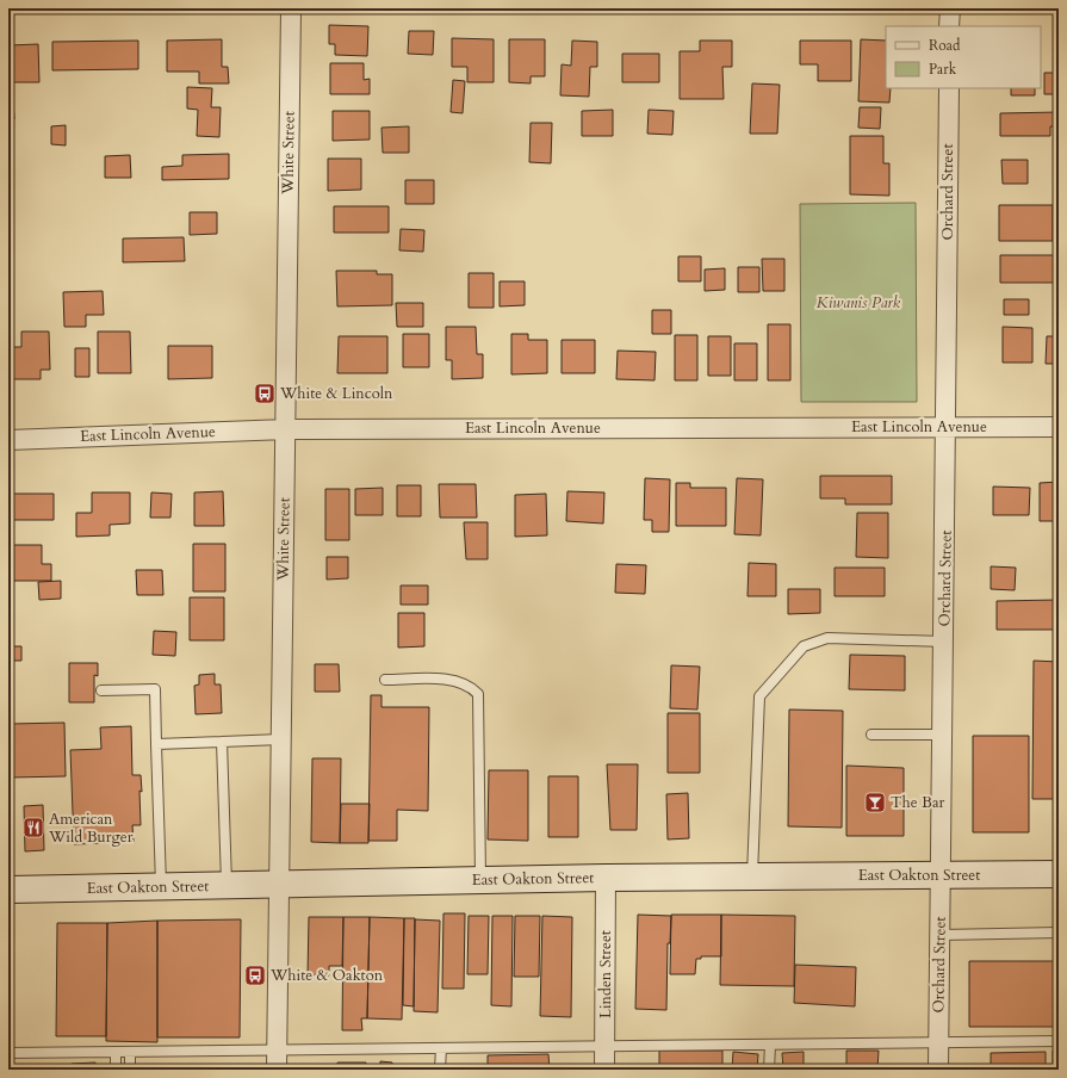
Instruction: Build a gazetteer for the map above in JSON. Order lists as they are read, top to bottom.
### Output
{
  "streets": {
    "main road": ["East Oakton Street"],
    "street": [
      "White Street",
      "Orchard Street",
      "East Lincoln Avenue",
      "Linden Street"
    ]
  },
  "crossings": [
    ["White Street", "East Lincoln Avenue"],
    ["White Street", "East Oakton Street"],
    ["Orchard Street", "East Lincoln Avenue"],
    ["Orchard Street", "East Oakton Street"],
    ["East Oakton Street", "Linden Street"]
  ],
  "parks": ["Kiwanis Park"],
  "places": {
    "bus stop": ["White & Lincoln", "White & Oakton"],
    "bar": ["The Bar"],
    "restaurant": ["American Wild Burger"]
  },
  "legend": ["Road", "Park"]
}
